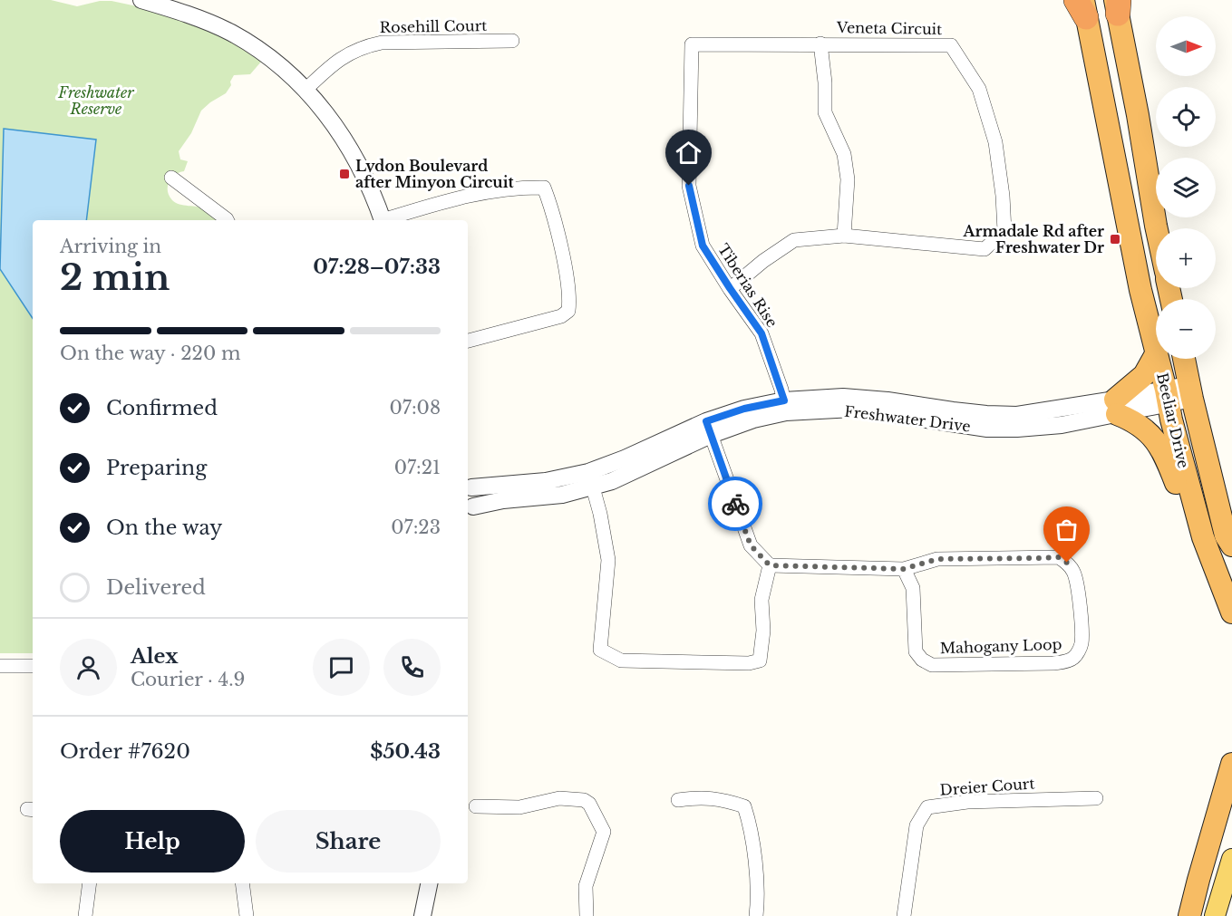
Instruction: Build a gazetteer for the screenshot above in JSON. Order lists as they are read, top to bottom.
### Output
{
  "streets": {
    "highway": ["Beeliar Drive"],
    "street": [
      "Rosehill Court",
      "Veneta Circuit",
      "Tiberias Rise",
      "Freshwater Drive",
      "Mahogany Loop",
      "Dreier Court"
    ]
  },
  "crossings": [
    ["Veneta Circuit", "Tiberias Rise"],
    ["Tiberias Rise", "Freshwater Drive"],
    ["Freshwater Drive", "Beeliar Drive"]
  ],
  "parks": ["Freshwater Reserve"],
  "places": {
    "transit": ["Lydon Boulevard after Minyon Circuit", "Armadale Rd after Freshwater Dr"]
  },
  "north": "right",
  "page": {
    "map_buttons": ["+", "−"],
    "heading": ["2 min", "Arriving in", "07:28–07:33"],
    "panel": [
      "Alex",
      "Courier · 4.9",
      "Order #7620",
      "$50.43"
    ],
    "bar": "On the way · 220 m",
    "list": [
      ["Confirmed", "07:08"],
      ["Preparing", "07:21"],
      ["On the way", "07:23"],
      "Delivered"
    ],
    "buttons": ["Help", "Share"]
  }
}
